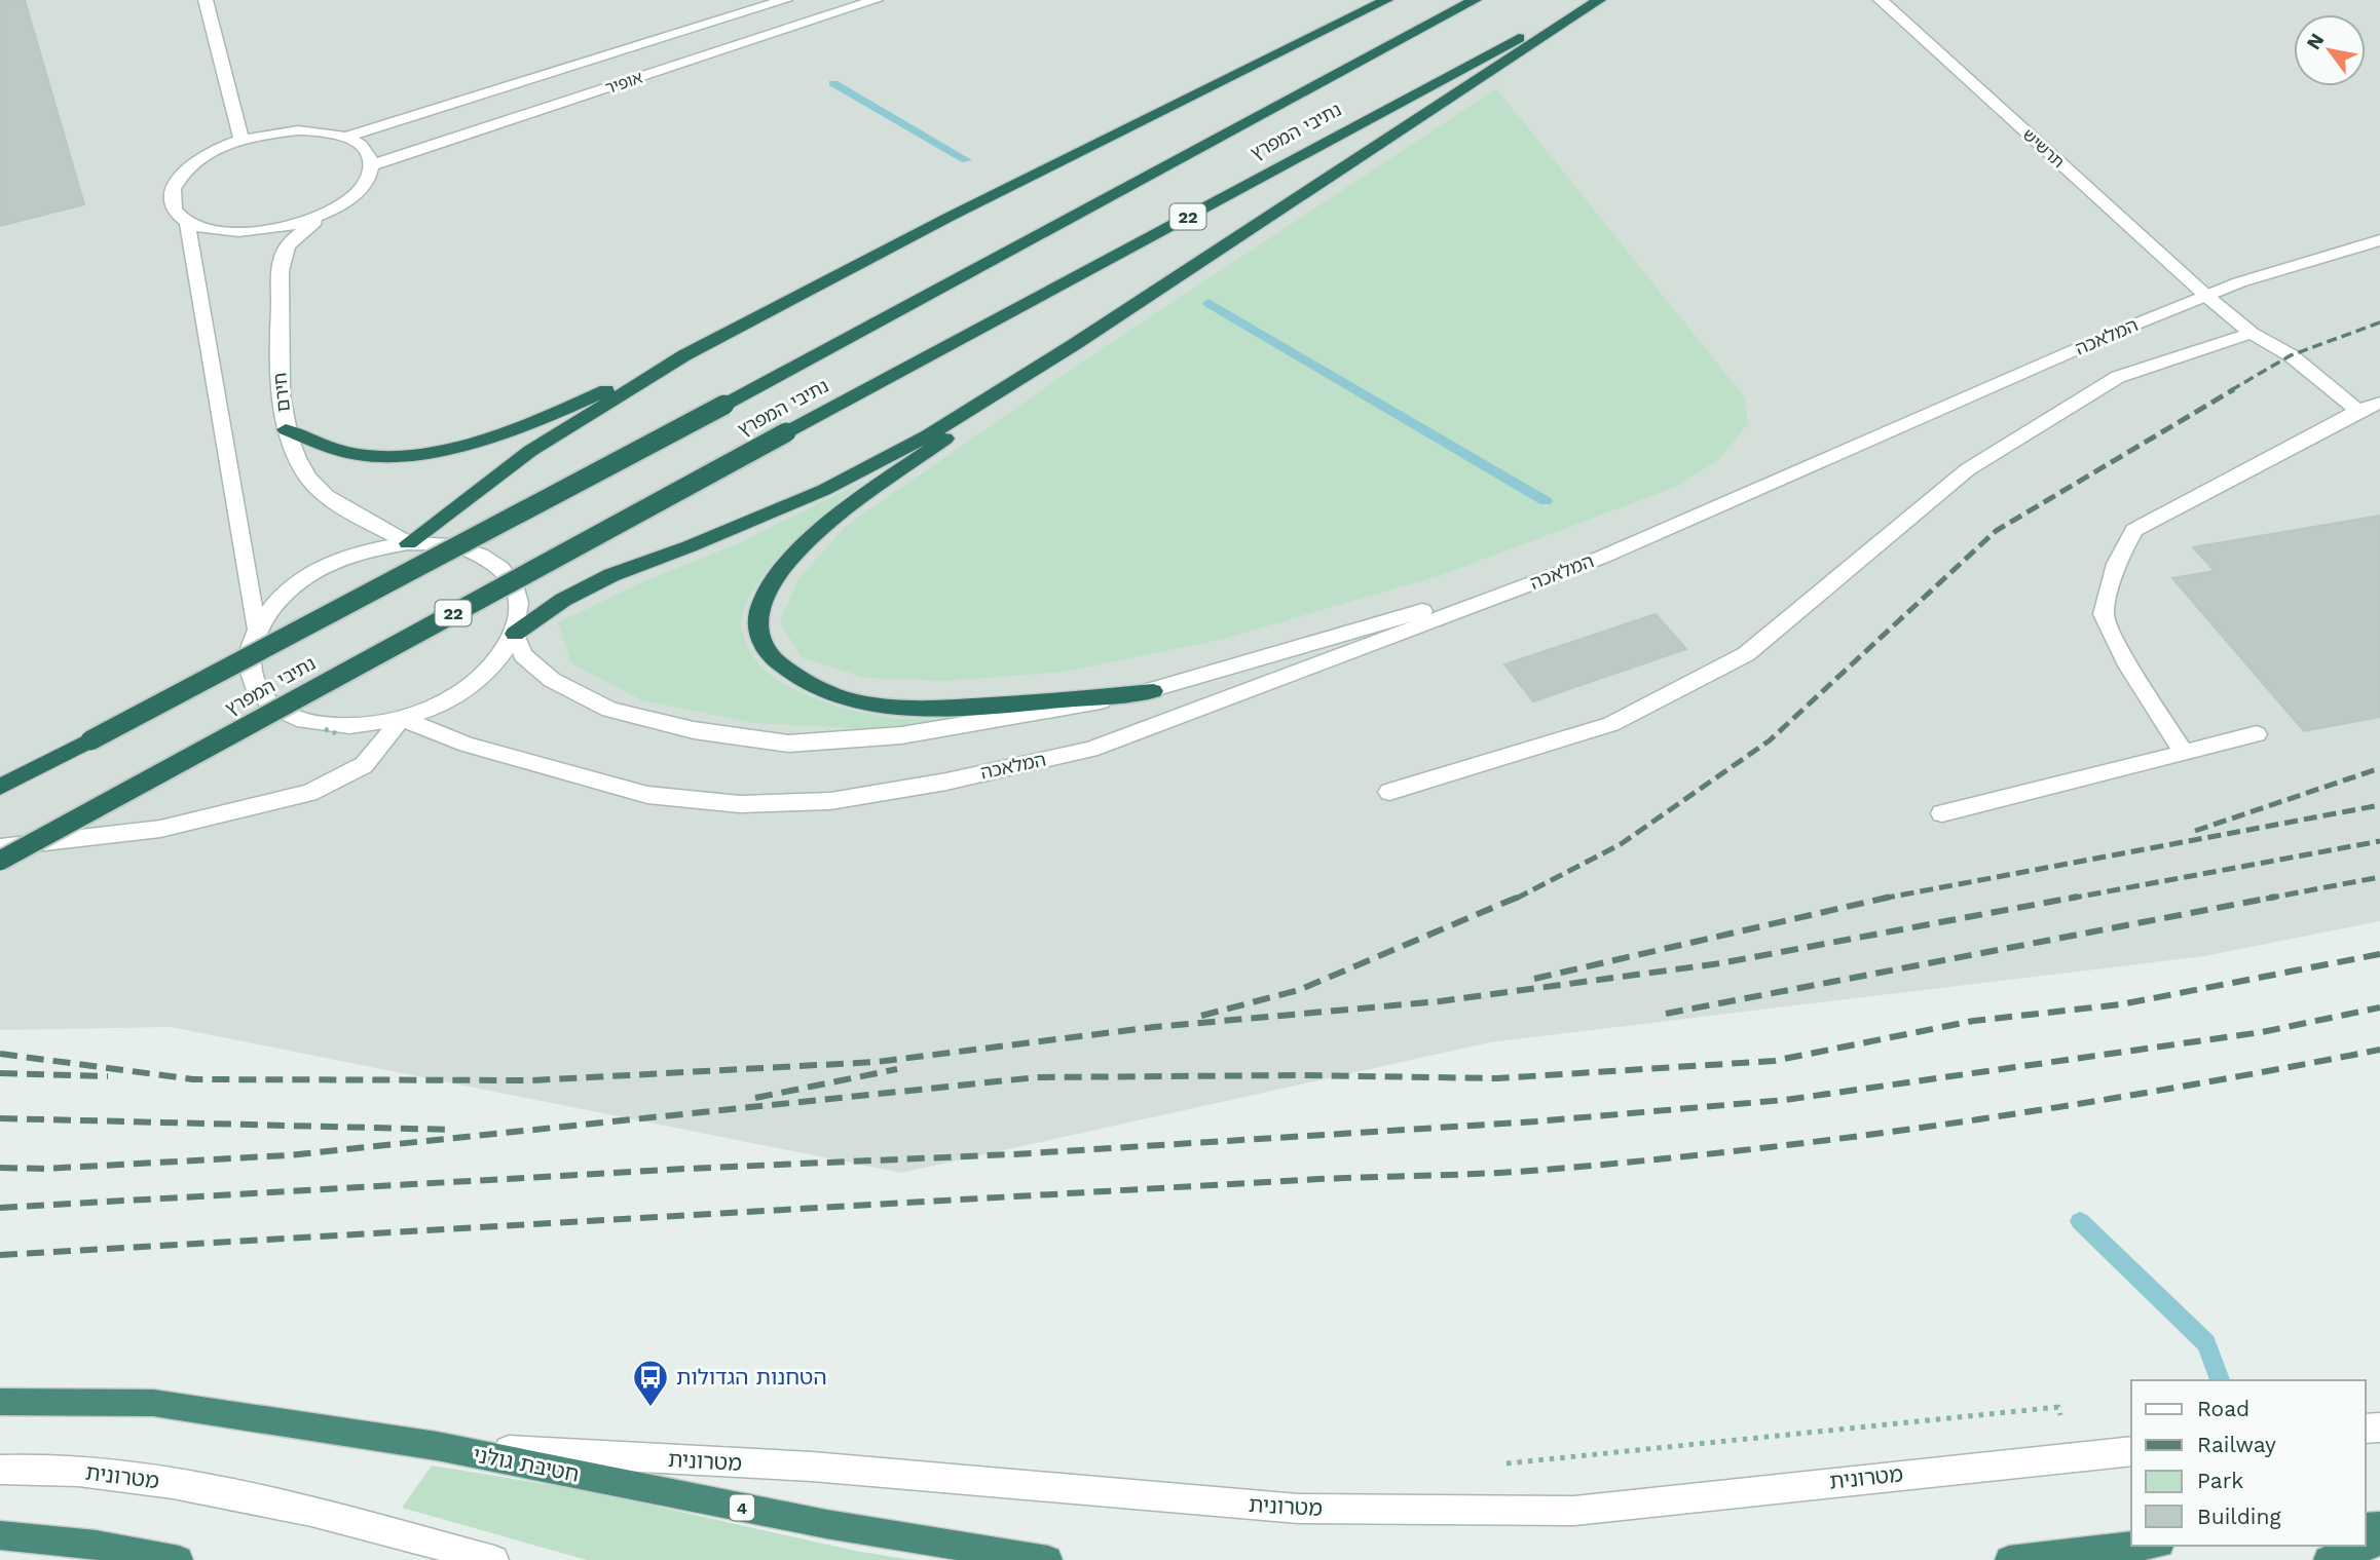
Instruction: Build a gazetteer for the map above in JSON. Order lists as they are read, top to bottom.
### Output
{
  "streets": {
    "highway": [
      "נתיבי המפרץ",
      "22",
      "חטיבת גולני",
      "4"
    ],
    "street": [
      "אופיר",
      "תרשיש",
      "המלאכה",
      "חירם",
      "מטרונית"
    ]
  },
  "crossings": [
    ["תרשיש", "המלאכה"],
    ["המלאכה", "חירם"],
    ["מטרונית", "חטיבת גולני"]
  ],
  "places": {
    "bus stop": ["הטחנות הגדולות"]
  },
  "legend": [
    "Road",
    "Railway",
    "Park",
    "Building"
  ],
  "north": "top left"
}
